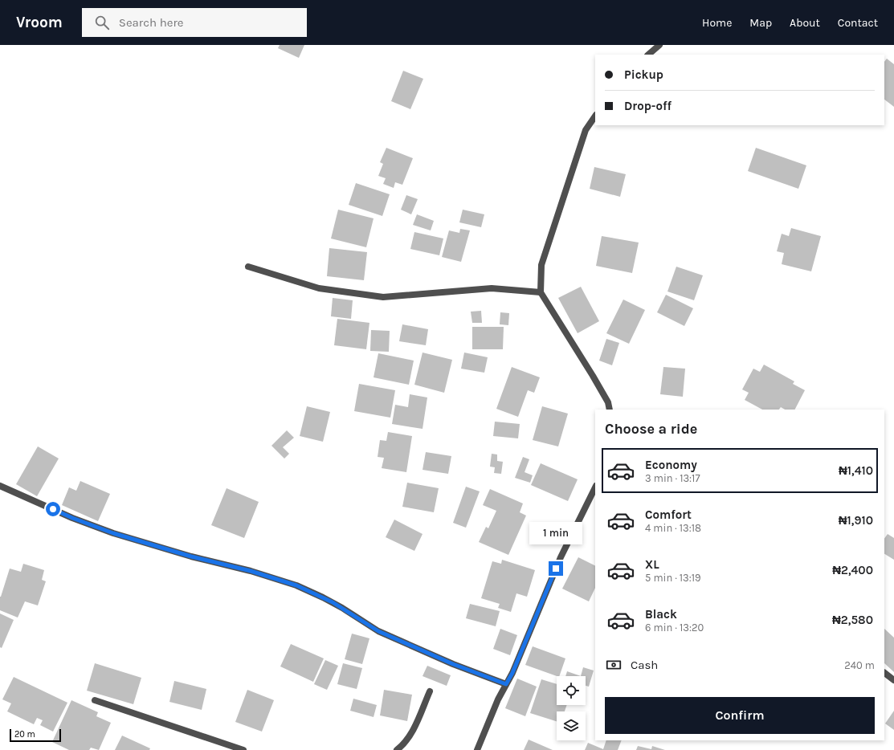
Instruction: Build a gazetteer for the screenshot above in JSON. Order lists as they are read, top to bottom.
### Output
{
  "scale_bar": "20 m",
  "page": {
    "header": "Vroom",
    "search": "Search here",
    "nav": [
      "Home",
      "Map",
      "About",
      "Contact"
    ],
    "banner": ["Pickup", "Drop-off"],
    "heading": "Choose a ride",
    "list": [
      {
        "name": "Economy",
        "note": "3 min · 13:17",
        "value": "₦1,410"
      },
      {
        "name": "Comfort",
        "note": "4 min · 13:18",
        "value": "₦1,910"
      },
      {
        "name": "XL",
        "note": "5 min · 13:19",
        "value": "₦2,400"
      },
      {
        "name": "Black",
        "note": "6 min · 13:20",
        "value": "₦2,580"
      }
    ],
    "bubble": "1 min",
    "pay": ["Cash", "240 m"],
    "buttons": "Confirm",
    "scale": "20 m"
  }
}
